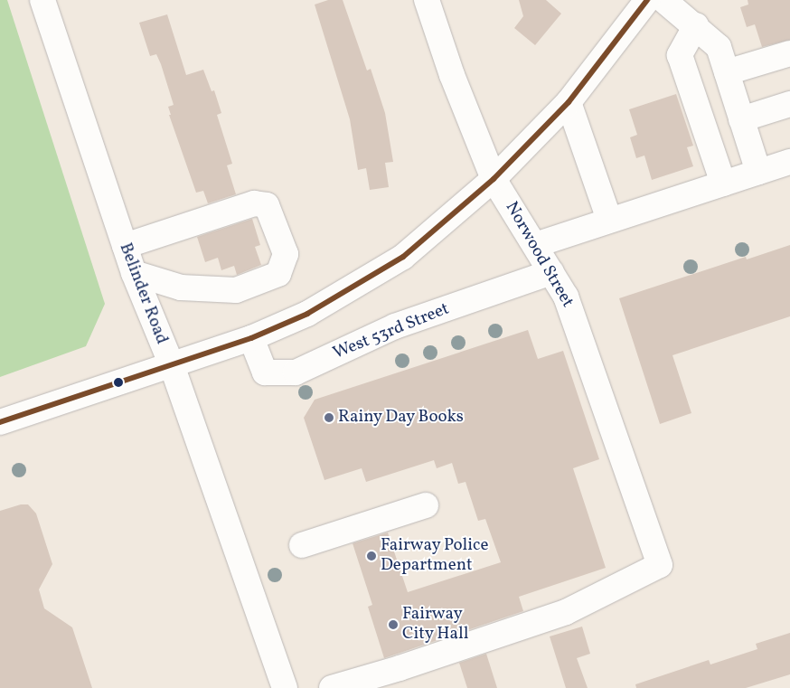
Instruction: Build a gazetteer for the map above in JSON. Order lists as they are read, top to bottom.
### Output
{
  "streets": {
    "main road": ["Norwood Street", "Belinder Road", "West 53rd Street"]
  },
  "crossings": [
    ["Norwood Street", "West 53rd Street"]
  ],
  "places": ["Rainy Day Books", "Fairway Police Department", "Fairway City Hall"]
}
